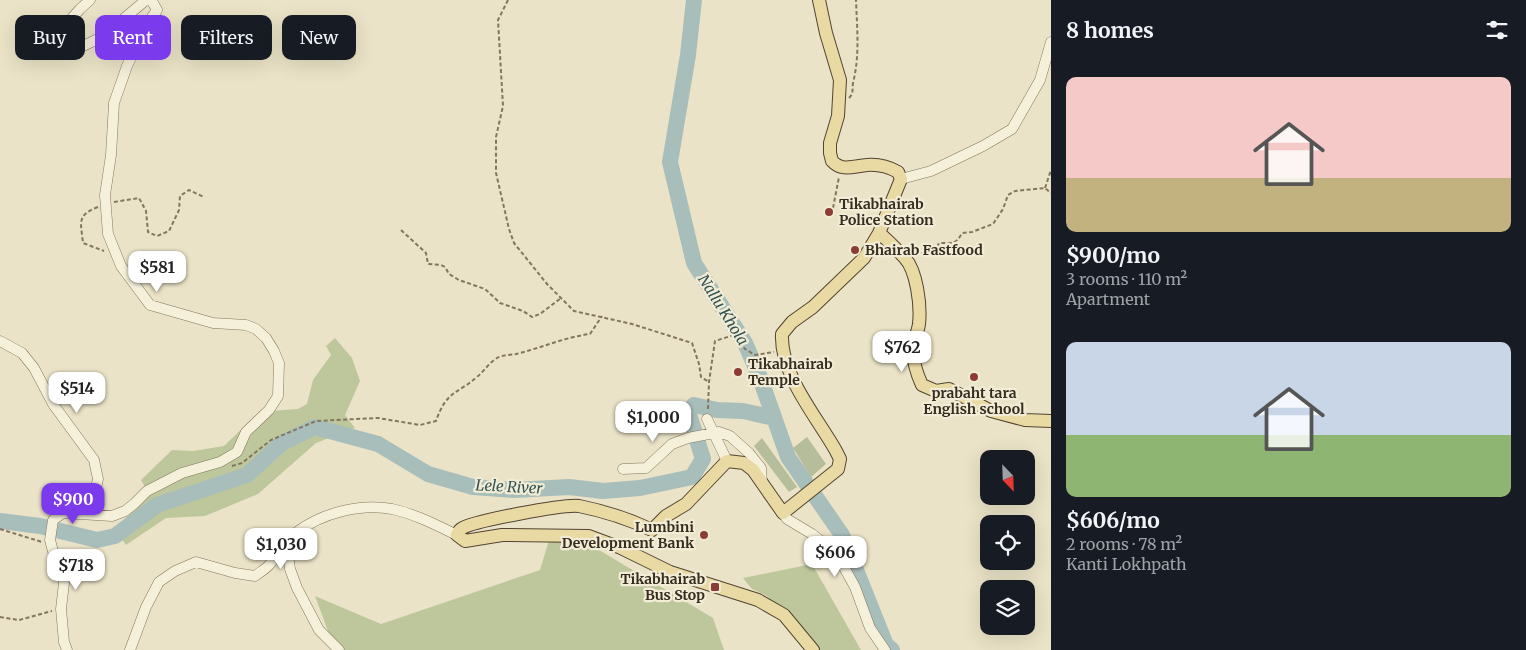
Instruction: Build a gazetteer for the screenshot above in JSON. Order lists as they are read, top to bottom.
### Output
{
  "water": ["Nallu Khola", "Lele River"],
  "places": {
    "other": [
      "Tikabhairab Police Station",
      "Bhairab Fastfood",
      "Tikabhairab Temple",
      "prabaht tara English school",
      "Lumbini Development Bank"
    ],
    "transit": ["Tikabhairab Bus Stop"]
  },
  "north": "bottom right",
  "page": {
    "heading": "8 homes",
    "chip": [
      "Buy",
      "Rent",
      "Filters",
      "New"
    ],
    "list": [
      {
        "name": "$900/mo",
        "note": "3 rooms · 110 m² · Apartment"
      },
      {
        "name": "$606/mo",
        "note": "2 rooms · 78 m² · Kanti Lokhpath"
      }
    ],
    "price": [
      "$581",
      "$762",
      "$514",
      "$1,000",
      "$900",
      "$1,030",
      "$606",
      "$718"
    ]
  }
}
